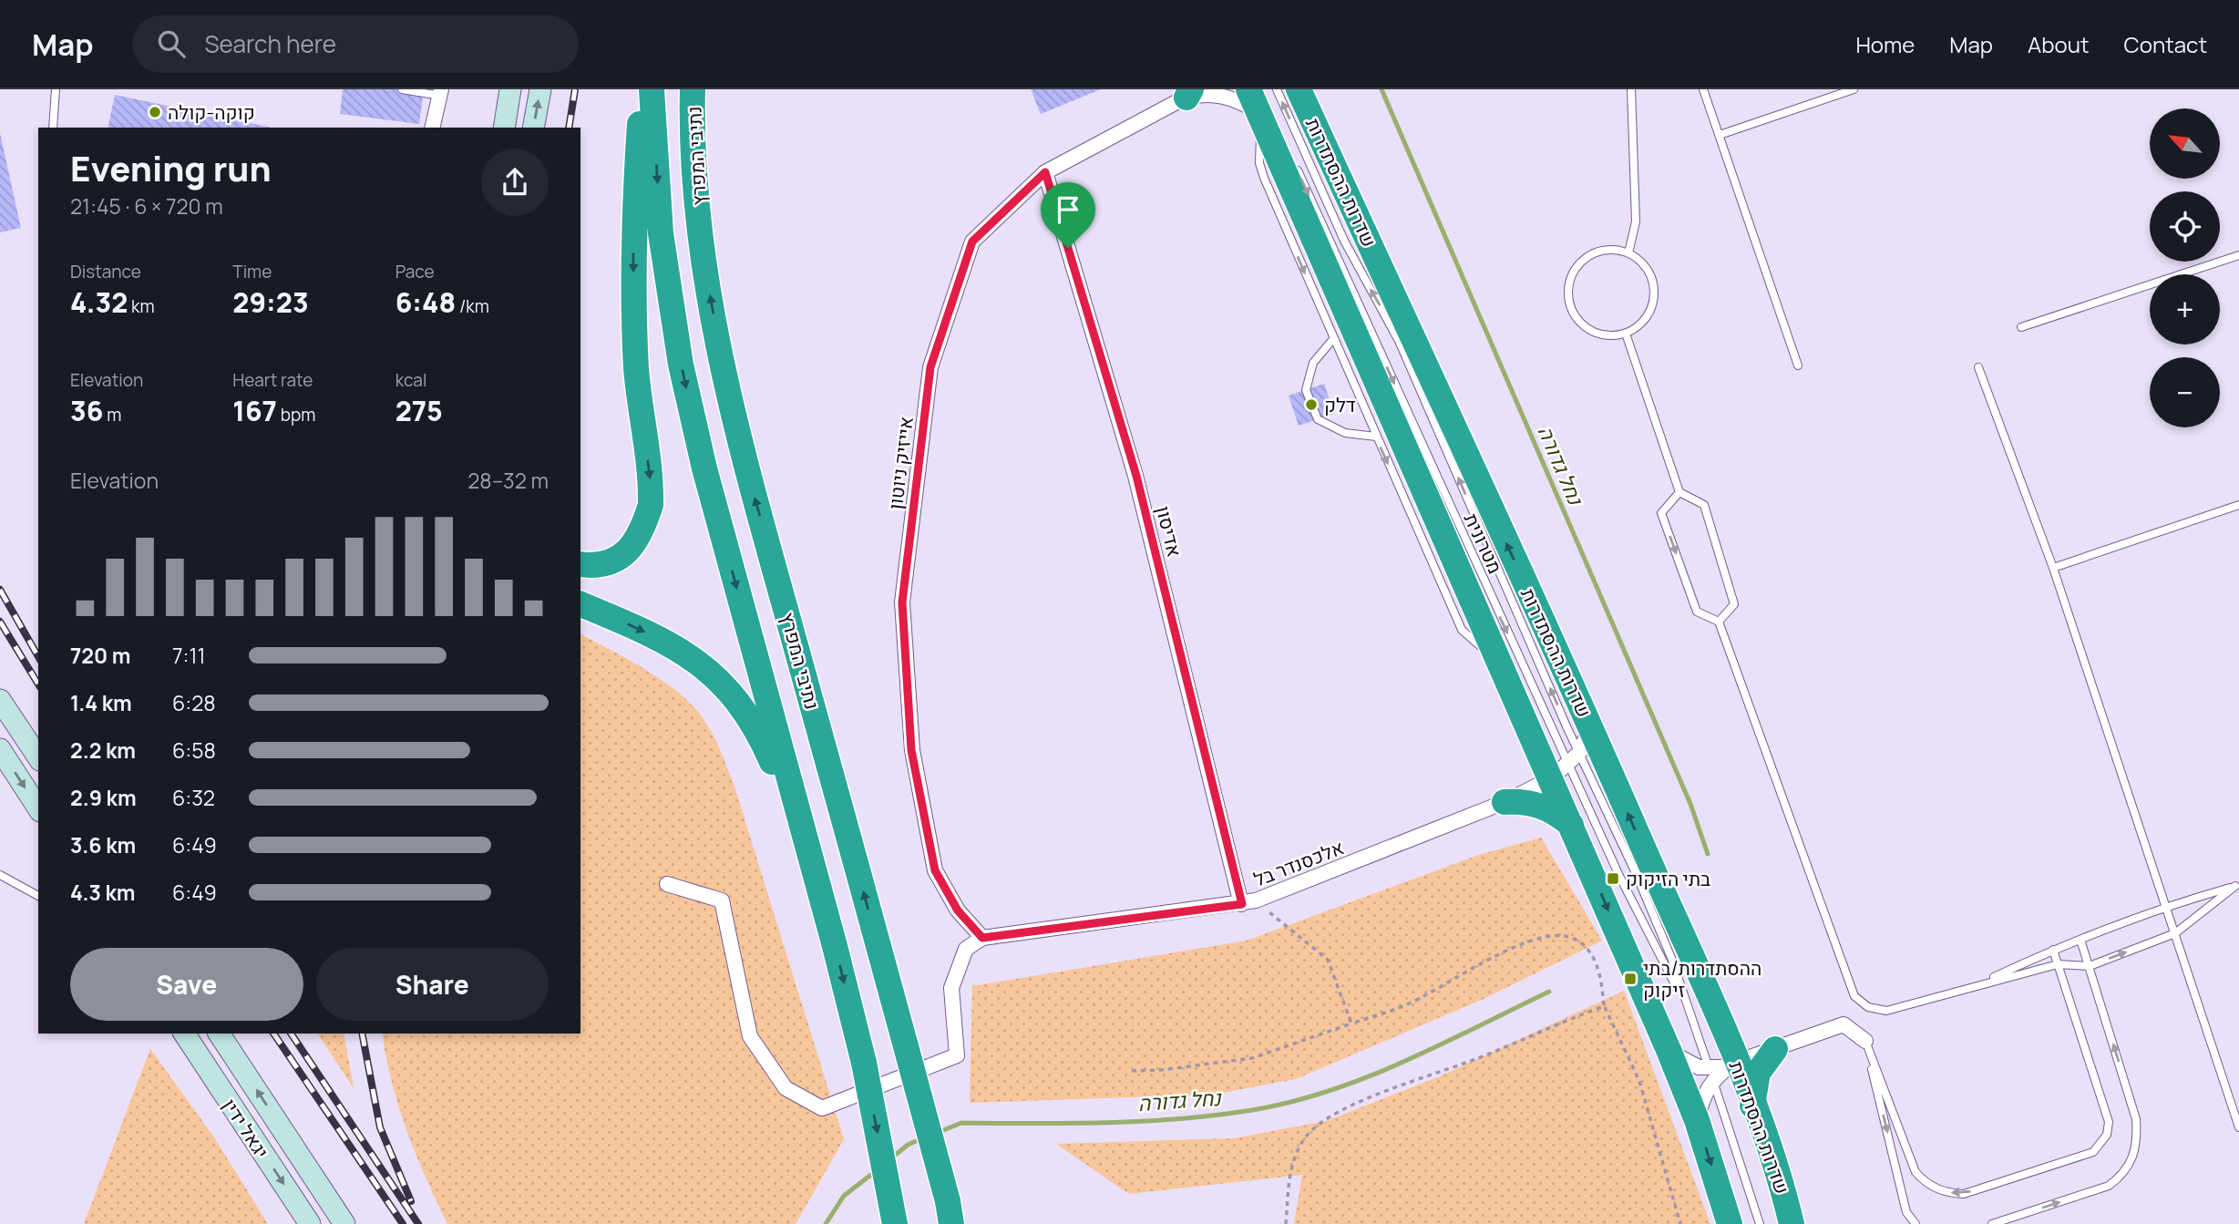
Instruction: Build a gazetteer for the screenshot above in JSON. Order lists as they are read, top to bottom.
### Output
{
  "streets": {
    "highway": ["נתיבי המפרץ", "שדרות ההסתדרות"],
    "main road": ["יגאל ידין"],
    "street": ["אייזיק ניוטון", "אדיסון", "אלכסנדר בל"],
    "lane": ["מטרונית"]
  },
  "crossings": [
    ["שדרות ההסתדרות", "מטרונית"],
    ["שדרות ההסתדרות", "אלכסנדר בל"],
    ["אייזיק ניוטון", "אדיסון"],
    ["אייזיק ניוטון", "אלכסנדר בל"],
    ["אדיסון", "אלכסנדר בל"],
    ["מטרונית", "אלכסנדר בל"]
  ],
  "water": ["נחל גדורה"],
  "places": {
    "other": ["קוקה-קולה", "דלק"],
    "transit": ["בתי הזיקוק", "ההסתדרות/בתי זיקוק"]
  },
  "north": "top left",
  "page": {
    "header": "Map",
    "search": "Search here",
    "nav": [
      "Home",
      "Map",
      "About",
      "Contact"
    ],
    "map_buttons": ["+", "−"],
    "heading": ["Evening run", "21:45 · 6 × 720 m"],
    "stats": [
      ["Distance", "4.32 km"],
      ["Time", "29:23"],
      ["Pace", "6:48 /km"],
      ["Elevation", "36 m"],
      ["Heart rate", "167 bpm"],
      ["kcal", "275"]
    ],
    "chart": ["Elevation", "28–32 m"],
    "list": [
      {
        "name": "720 m",
        "note": "7:11"
      },
      {
        "name": "1.4 km",
        "note": "6:28"
      },
      {
        "name": "2.2 km",
        "note": "6:58"
      },
      {
        "name": "2.9 km",
        "note": "6:32"
      },
      {
        "name": "3.6 km",
        "note": "6:49"
      },
      {
        "name": "4.3 km",
        "note": "6:49"
      }
    ],
    "buttons": ["Save", "Share"]
  }
}
